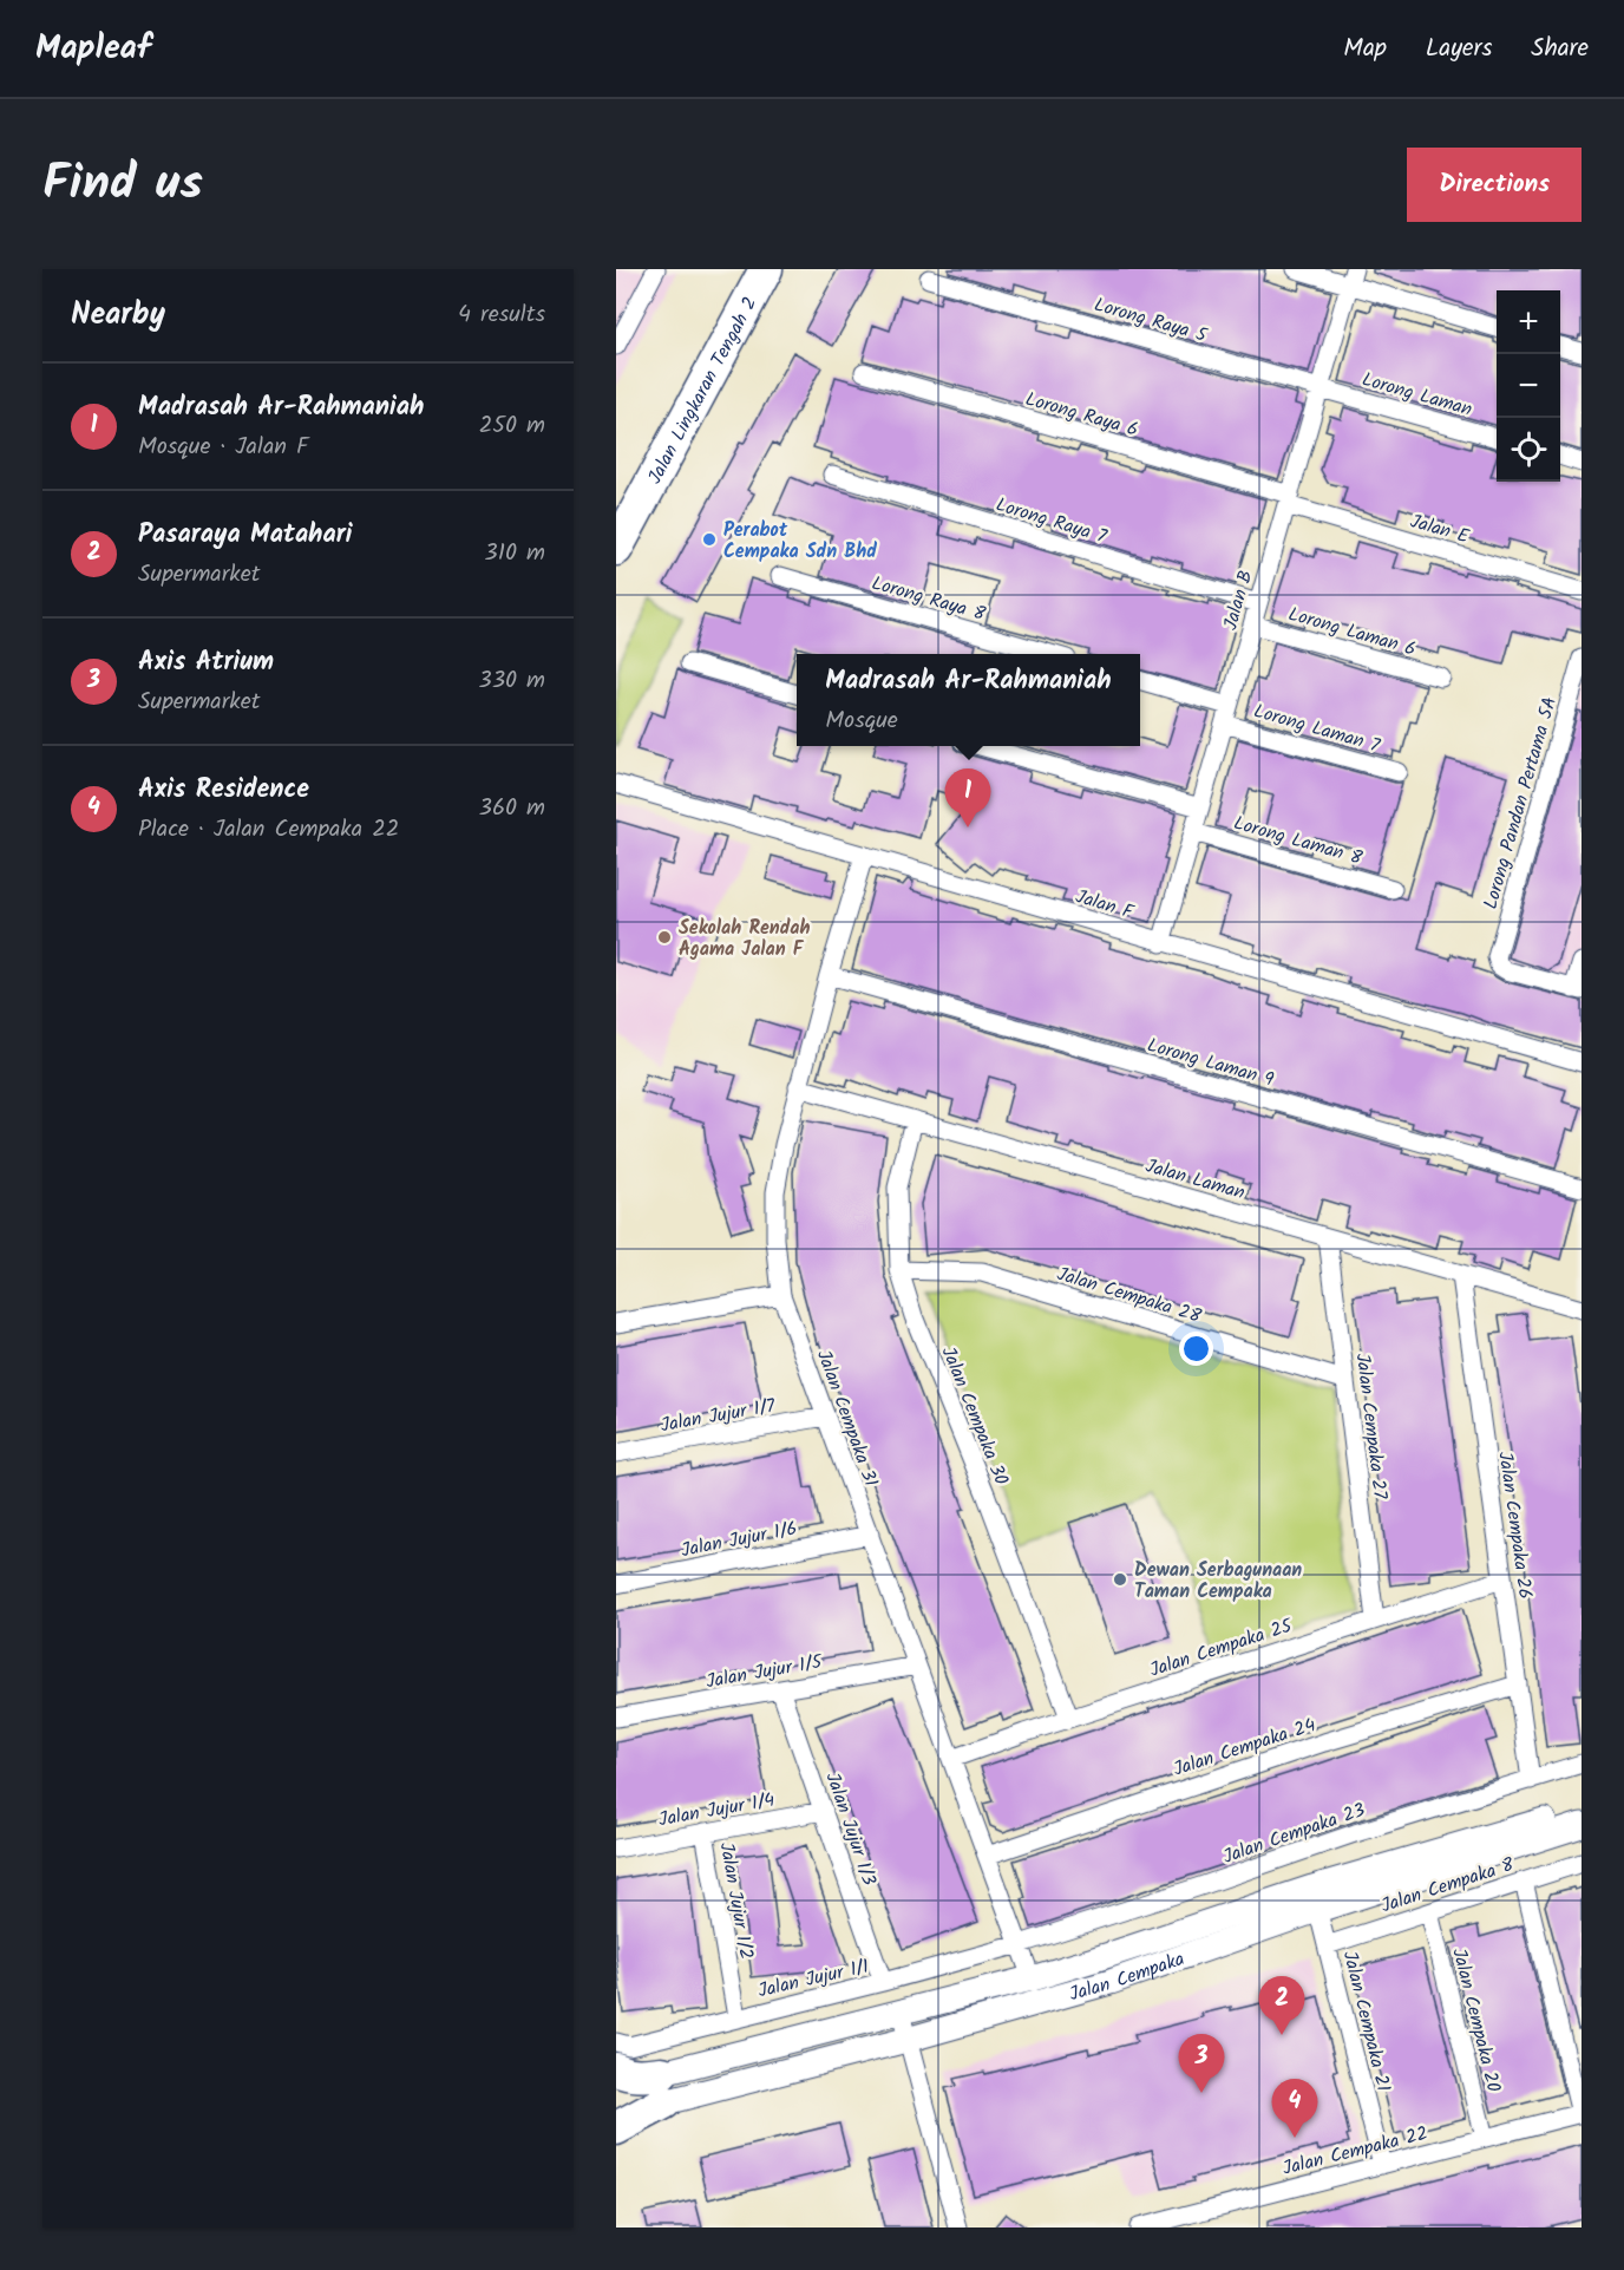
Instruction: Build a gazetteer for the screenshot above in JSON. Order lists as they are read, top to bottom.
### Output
{
  "streets": {
    "highway": ["Jalan Lingkaran Tengah 2"],
    "main road": ["Jalan Cempaka"],
    "street": [
      "Lorong Raya 5",
      "Lorong Laman",
      "Lorong Raya 6",
      "Lorong Raya 7",
      "Jalan E",
      "Lorong Raya 8",
      "Jalan B",
      "Lorong Laman 6",
      "Lorong Laman 7",
      "Lorong Pandan Pertama 5A",
      "Lorong Laman 8",
      "Jalan F",
      "Lorong Laman 9",
      "Jalan Laman",
      "Jalan Cempaka 28",
      "Jalan Jujur 1/7",
      "Jalan Cempaka 30",
      "Jalan Cempaka 31",
      "Jalan Cempaka 27",
      "Jalan Cempaka 26",
      "Jalan Jujur 1/6",
      "Jalan Cempaka 25",
      "Jalan Jujur 1/5",
      "Jalan Cempaka 24",
      "Jalan Jujur 1/4",
      "Jalan Jujur 1/3",
      "Jalan Cempaka 23",
      "Jalan Cempaka 8",
      "Jalan Jujur 1/2",
      "Jalan Jujur 1/1",
      "Jalan Cempaka 20",
      "Jalan Cempaka 21",
      "Jalan Cempaka 22"
    ]
  },
  "crossings": [
    ["Lorong Raya 5", "Lorong Laman"],
    ["Lorong Raya 5", "Jalan B"],
    ["Lorong Laman", "Jalan B"],
    ["Lorong Raya 6", "Jalan E"],
    ["Lorong Raya 6", "Jalan B"],
    ["Lorong Raya 7", "Jalan B"],
    ["Jalan E", "Jalan B"],
    ["Jalan B", "Lorong Laman 6"],
    ["Jalan B", "Lorong Laman 7"],
    ["Jalan B", "Lorong Laman 8"],
    ["Jalan B", "Jalan F"],
    ["Jalan F", "Jalan Cempaka 31"],
    ["Lorong Laman 9", "Jalan Cempaka 31"],
    ["Jalan Laman", "Jalan Cempaka 30"],
    ["Jalan Laman", "Jalan Cempaka 31"],
    ["Jalan Laman", "Jalan Cempaka 27"],
    ["Jalan Laman", "Jalan Cempaka 26"],
    ["Jalan Cempaka 28", "Jalan Cempaka 30"],
    ["Jalan Cempaka 28", "Jalan Cempaka 27"],
    ["Jalan Jujur 1/7", "Jalan Cempaka 31"],
    ["Jalan Cempaka 30", "Jalan Cempaka 25"],
    ["Jalan Cempaka 31", "Jalan Jujur 1/6"],
    ["Jalan Cempaka 31", "Jalan Cempaka 25"],
    ["Jalan Cempaka 31", "Jalan Jujur 1/5"],
    ["Jalan Cempaka 31", "Jalan Cempaka 24"],
    ["Jalan Cempaka 31", "Jalan Cempaka 23"],
    ["Jalan Cempaka 31", "Jalan Cempaka"],
    ["Jalan Cempaka 31", "Jalan Jujur 1/1"],
    ["Jalan Cempaka 27", "Jalan Cempaka 25"],
    ["Jalan Cempaka 26", "Jalan Cempaka 25"],
    ["Jalan Cempaka 26", "Jalan Cempaka 24"],
    ["Jalan Cempaka 26", "Jalan Cempaka 23"],
    ["Jalan Jujur 1/5", "Jalan Jujur 1/3"],
    ["Jalan Jujur 1/4", "Jalan Jujur 1/3"],
    ["Jalan Jujur 1/4", "Jalan Jujur 1/2"],
    ["Jalan Jujur 1/3", "Jalan Jujur 1/1"],
    ["Jalan Cempaka 23", "Jalan Jujur 1/1"],
    ["Jalan Cempaka 8", "Jalan Cempaka 20"],
    ["Jalan Cempaka 8", "Jalan Cempaka 21"],
    ["Jalan Jujur 1/2", "Jalan Jujur 1/1"],
    ["Jalan Cempaka", "Jalan Cempaka 21"],
    ["Jalan Cempaka 20", "Jalan Cempaka 22"],
    ["Jalan Cempaka 21", "Jalan Cempaka 22"]
  ],
  "places": ["Perabot Cempaka Sdn Bhd", "Sekolah Rendah Agama Jalan F", "Dewan Serbagunaan Taman Cempaka"],
  "page": {
    "header": "Mapleaf",
    "nav": ["Map", "Layers", "Share"],
    "title": "Find us",
    "buttons": "Directions",
    "heading": ["Nearby", "4 results"],
    "map_buttons": ["+", "−"],
    "list": [
      {
        "mark": "1",
        "name": "Madrasah Ar-Rahmaniah",
        "note": "Mosque · Jalan F",
        "value": "250 m"
      },
      {
        "mark": "2",
        "name": "Pasaraya Matahari",
        "note": "Supermarket",
        "value": "310 m"
      },
      {
        "mark": "3",
        "name": "Axis Atrium",
        "note": "Supermarket",
        "value": "330 m"
      },
      {
        "mark": "4",
        "name": "Axis Residence",
        "note": "Place · Jalan Cempaka 22",
        "value": "360 m"
      }
    ],
    "popup": ["Madrasah Ar-Rahmaniah", "Mosque"],
    "pins": [
      "1",
      "2",
      "3",
      "4"
    ]
  }
}
